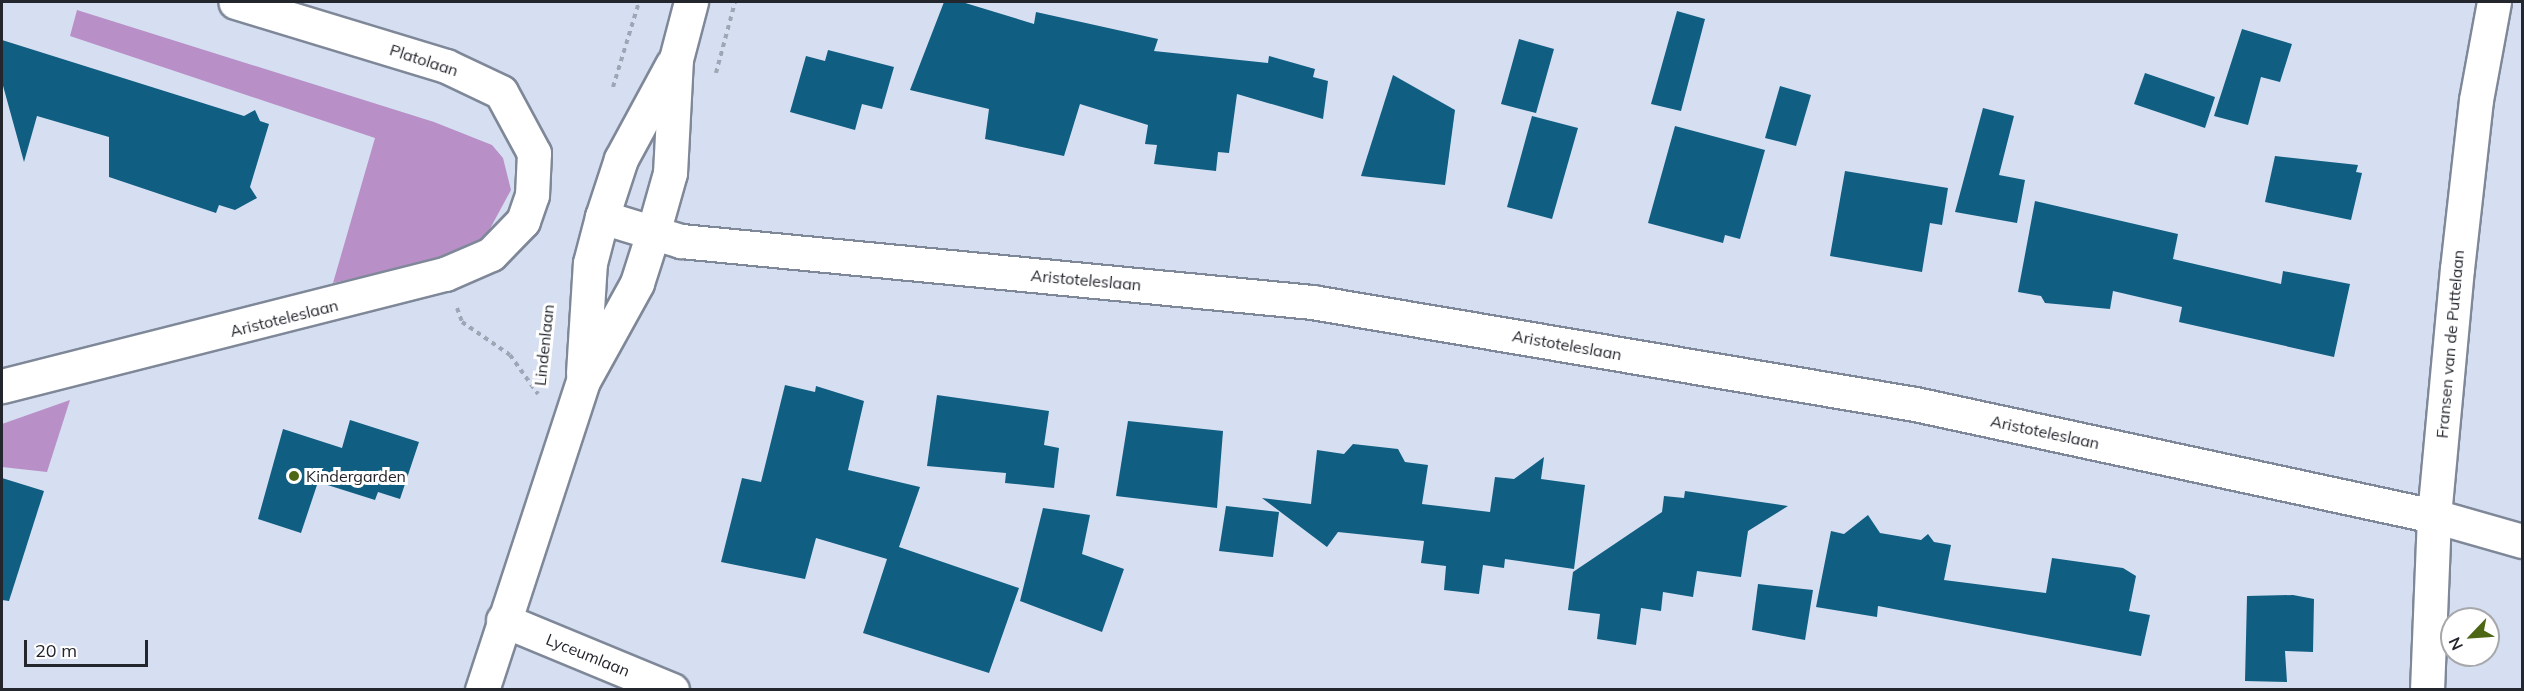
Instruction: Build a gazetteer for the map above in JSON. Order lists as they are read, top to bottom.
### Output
{
  "streets": {
    "street": [
      "Platolaan",
      "Aristoteleslaan",
      "Fransen van de Puttelaan",
      "Lyceumlaan"
    ],
    "path": ["Lindenlaan"]
  },
  "crossings": [
    ["Platolaan", "Aristoteleslaan"],
    ["Aristoteleslaan", "Fransen van de Puttelaan"]
  ],
  "places": ["Kindergarden"],
  "scale_bar": "20 m",
  "north": "bottom left"
}
